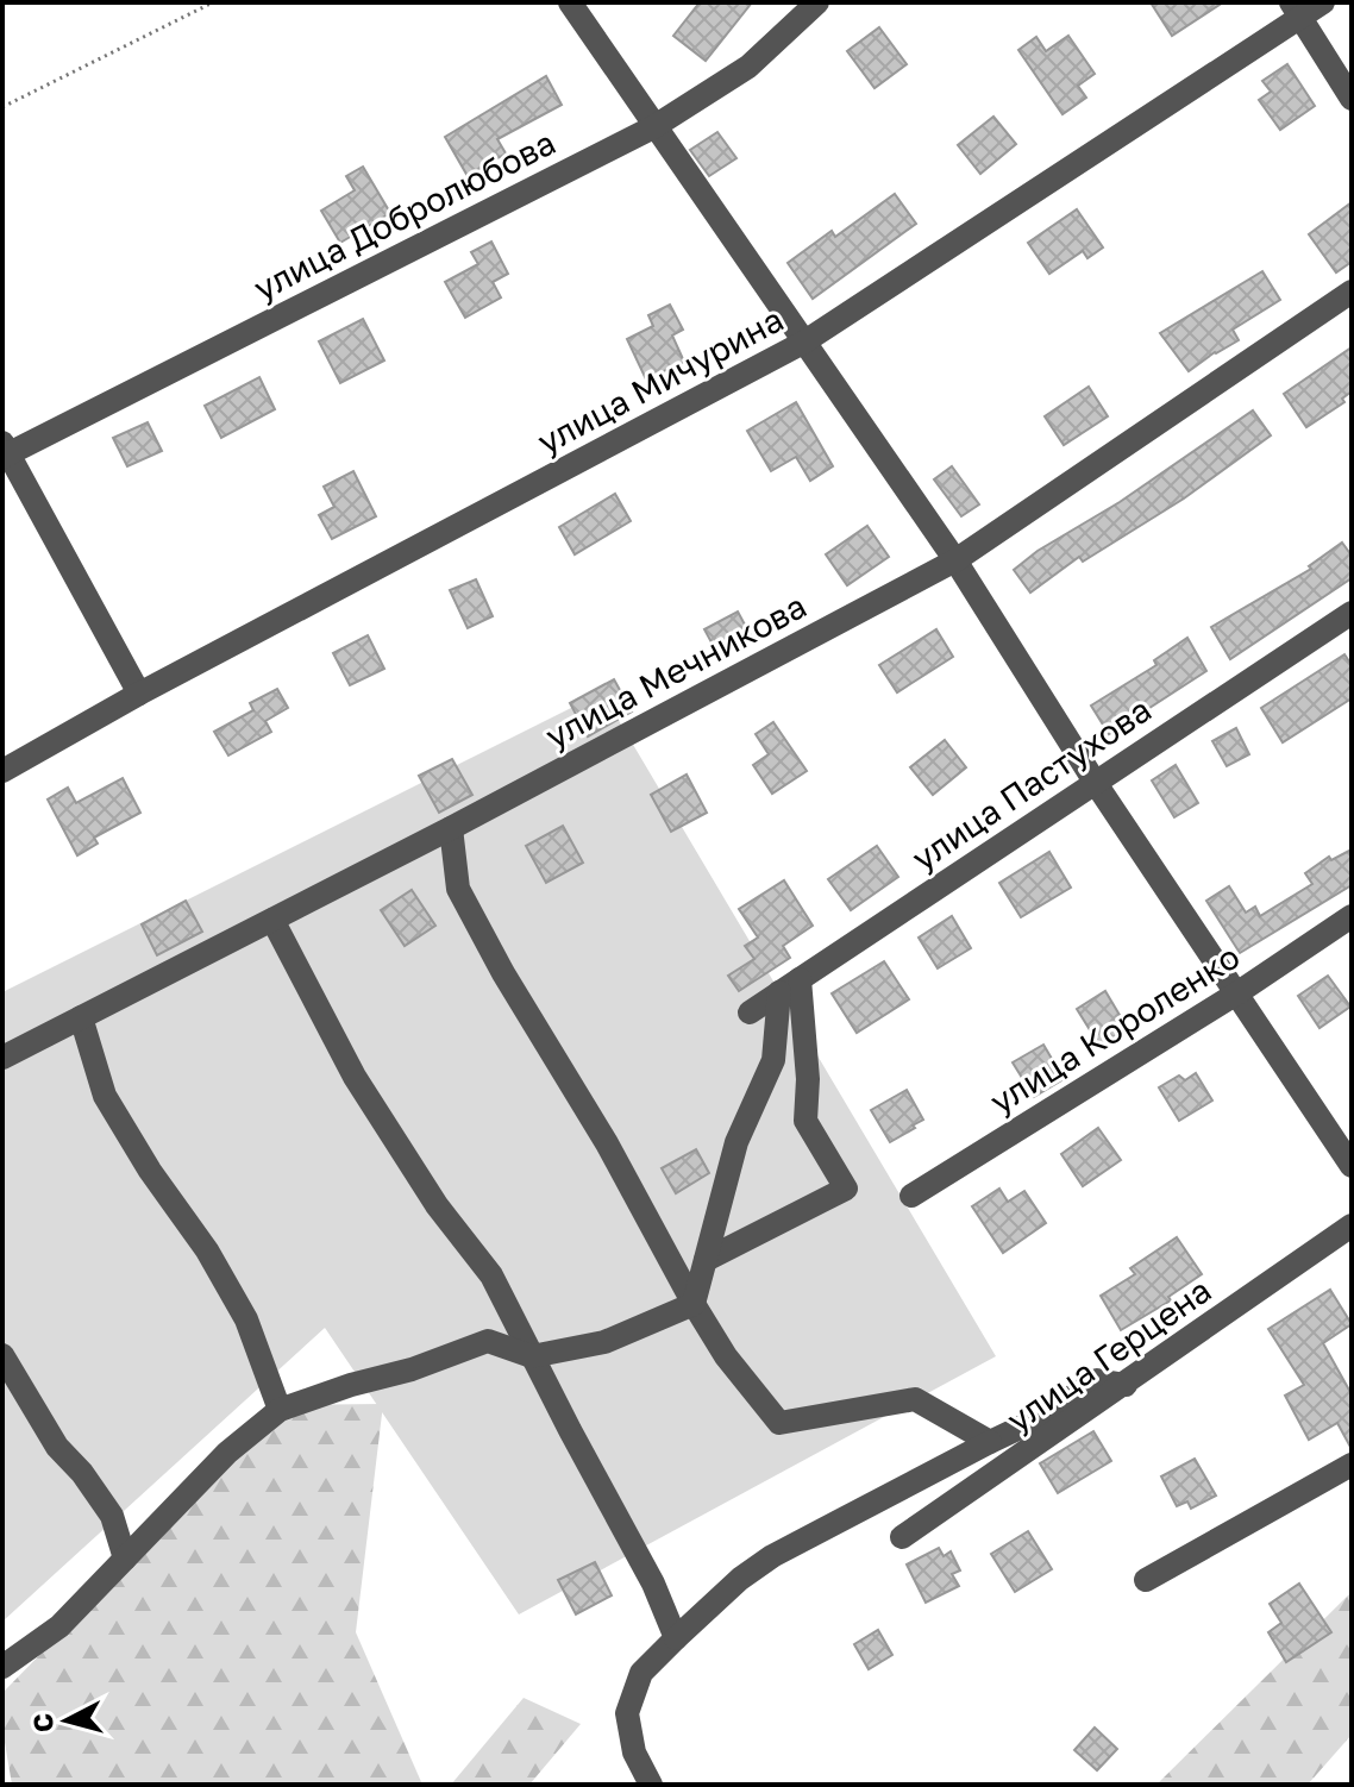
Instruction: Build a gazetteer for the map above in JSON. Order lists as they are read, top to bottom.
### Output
{
  "streets": {
    "street": [
      "улица Добролюбова",
      "улица Мичурина",
      "улица Мечникова",
      "улица Пастухова",
      "улица Короленко",
      "улица Герцена"
    ]
  },
  "north": "left"
}
